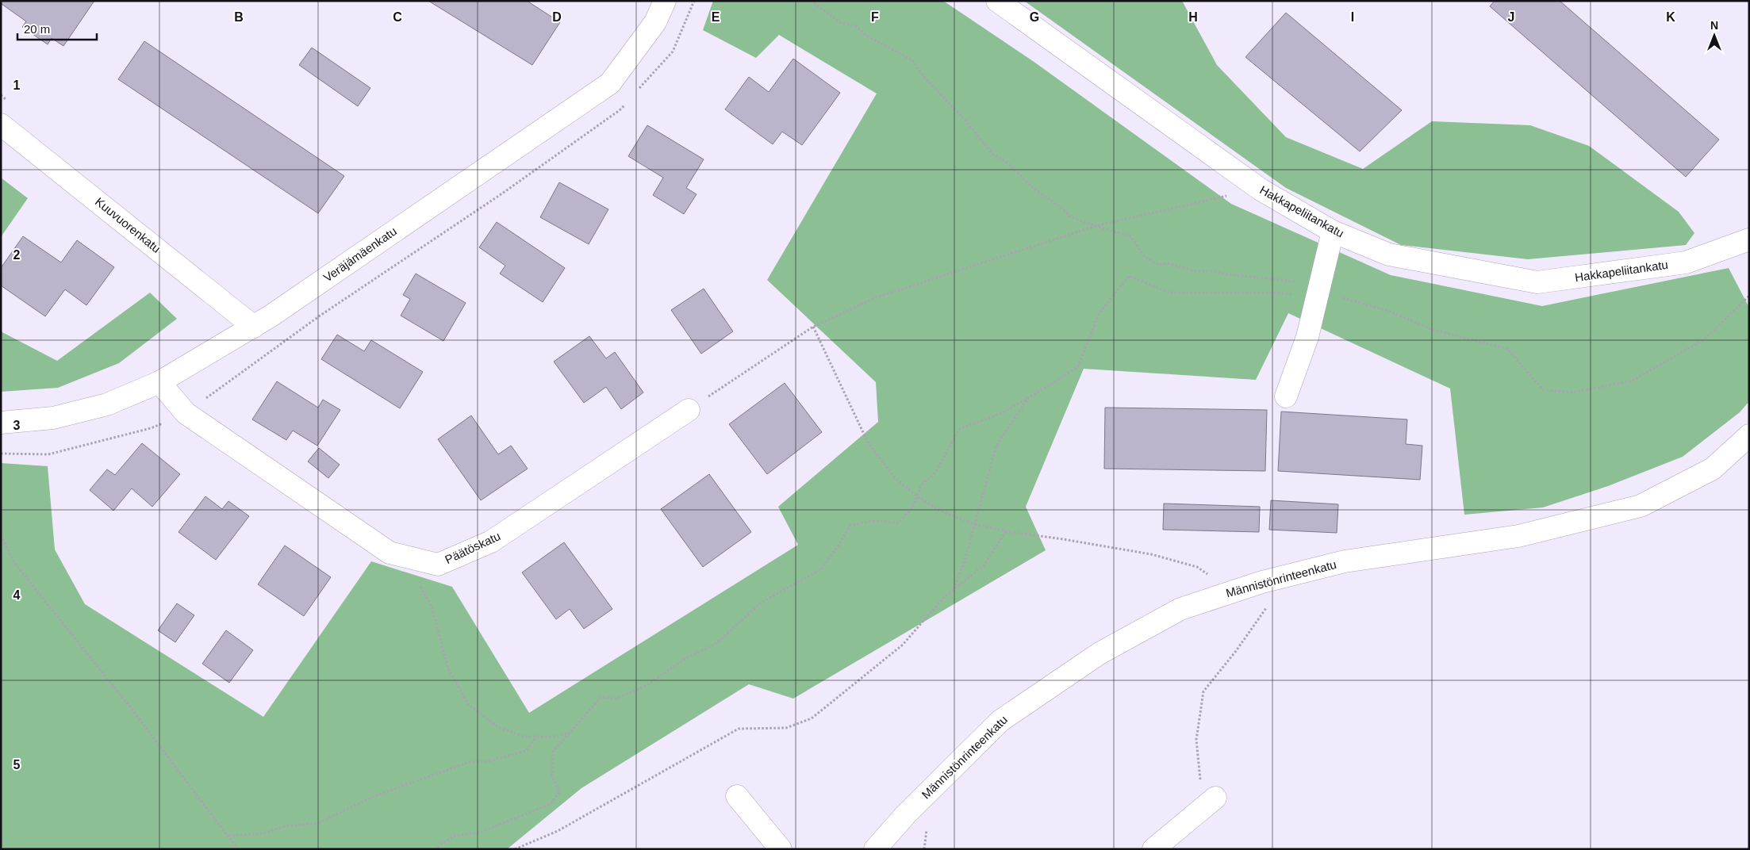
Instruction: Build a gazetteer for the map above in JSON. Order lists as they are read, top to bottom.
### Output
{
  "streets": {
    "street": [
      "Hakkapeliitankatu",
      "Kuuvuorenkatu",
      "Veräjämäenkatu",
      "Päätöskatu",
      "Männistönrinteenkatu"
    ]
  },
  "crossings": [
    ["Kuuvuorenkatu", "Veräjämäenkatu"],
    ["Veräjämäenkatu", "Päätöskatu"]
  ],
  "scale_bar": "20 m",
  "north": "top",
  "grid": {
    "columns": [
      "B",
      "C",
      "D",
      "E",
      "F",
      "G",
      "H",
      "I",
      "J",
      "K"
    ],
    "rows": [
      "1",
      "2",
      "3",
      "4",
      "5"
    ]
  }
}
